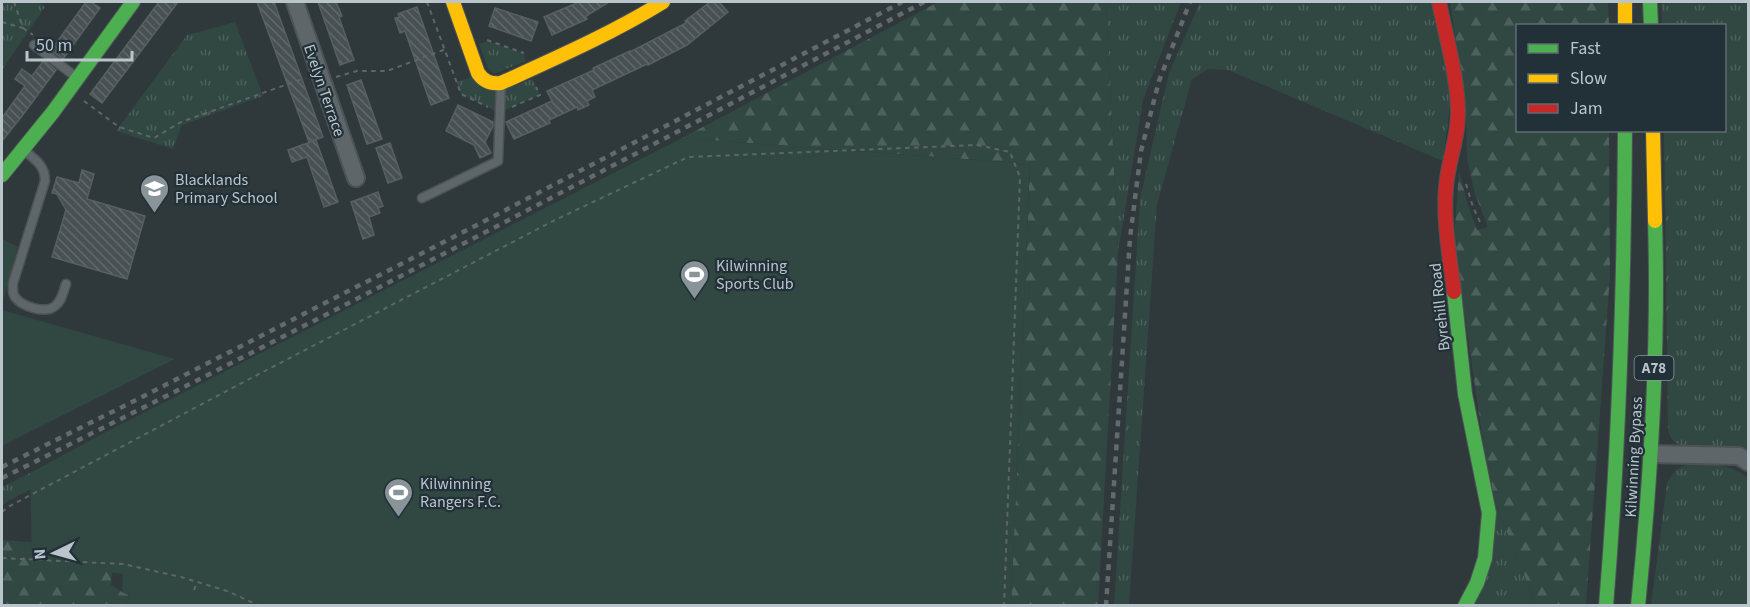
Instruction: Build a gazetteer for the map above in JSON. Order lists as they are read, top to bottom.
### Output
{
  "streets": {
    "main road": ["Byrehill Road", "A78", "Kilwinning Bypass"],
    "street": ["Evelyn Terrace"]
  },
  "places": {
    "school or university": ["Blacklands Primary School"],
    "sports": ["Kilwinning Sports Club", "Kilwinning Rangers F.C."]
  },
  "legend": ["Fast", "Slow", "Jam"],
  "scale_bar": "50 m",
  "north": "left"
}
